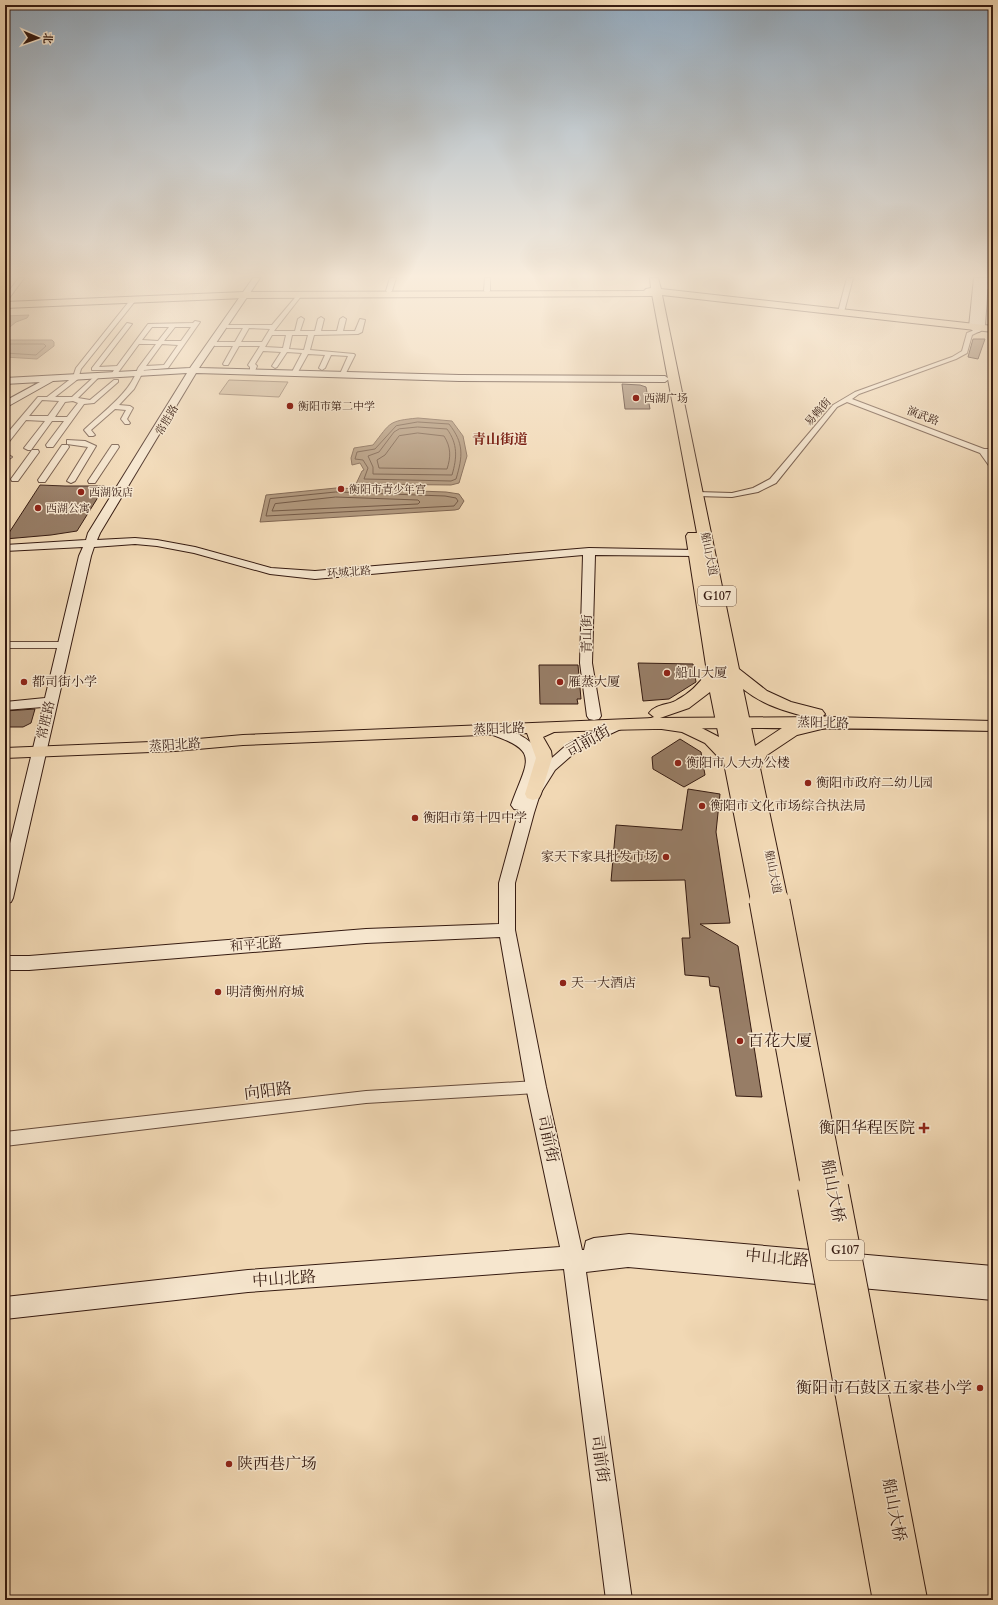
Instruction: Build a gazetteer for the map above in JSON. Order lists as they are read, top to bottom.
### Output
{
  "streets": {
    "highway": ["船山大道", "G107", "船山大桥"],
    "main road": ["蒸阳北路"],
    "street": [
      "易赖街",
      "演武路",
      "常胜路",
      "环城北路",
      "青山街",
      "司前街",
      "和平北路",
      "向阳路",
      "中山北路"
    ]
  },
  "crossings": [
    ["易赖街", "演武路"],
    ["易赖街", "船山大道"],
    ["常胜路", "环城北路"],
    ["常胜路", "蒸阳北路"],
    ["船山大道", "环城北路"],
    ["船山大道", "蒸阳北路"],
    ["船山大道", "船山大桥"],
    ["环城北路", "青山街"],
    ["青山街", "蒸阳北路"],
    ["蒸阳北路", "司前街"],
    ["司前街", "和平北路"],
    ["司前街", "向阳路"],
    ["司前街", "中山北路"]
  ],
  "districts": ["青山街道"],
  "places": {
    "other": [
      "西湖广场",
      "衡阳市第二中学",
      "衡阳市青少年宫",
      "西湖饭店",
      "西湖公寓",
      "船山大厦",
      "都司街小学",
      "雁蒸大厦",
      "衡阳市人大办公楼",
      "衡阳市政府二幼儿园",
      "衡阳市文化市场综合执法局",
      "衡阳市第十四中学",
      "家天下家具批发市场",
      "天一大酒店",
      "明清衡州府城",
      "百花大厦",
      "衡阳市石鼓区五家巷小学",
      "陕西巷广场"
    ],
    "health": ["衡阳华程医院"]
  },
  "north": "right"
}
